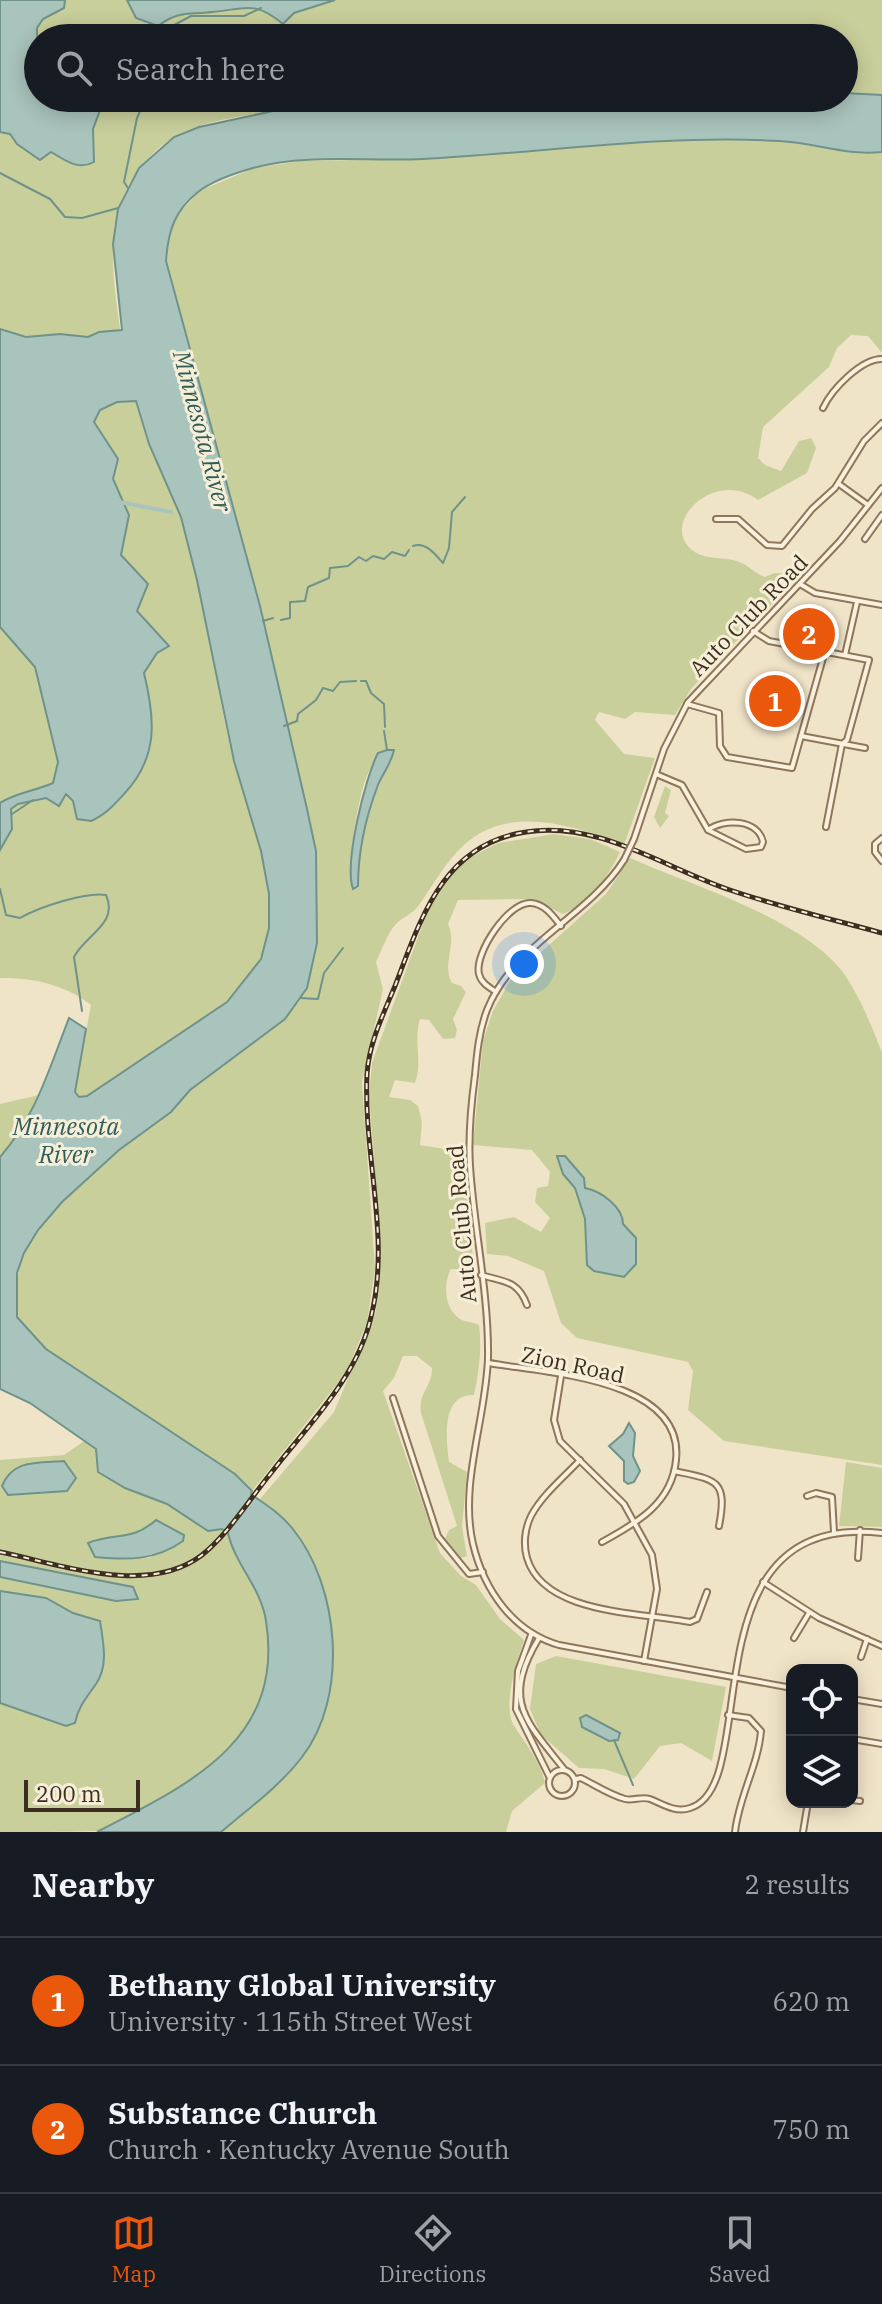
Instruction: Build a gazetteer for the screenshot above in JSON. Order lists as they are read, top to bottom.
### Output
{
  "streets": {
    "street": ["Auto Club Road", "Zion Road"]
  },
  "crossings": [
    ["Auto Club Road", "Zion Road"]
  ],
  "water": ["Minnesota River"],
  "scale_bar": "200 m",
  "page": {
    "search": "Search here",
    "pins": ["2", "1"],
    "scale": "200 m",
    "heading": ["Nearby", "2 results"],
    "list": [
      {
        "mark": "1",
        "name": "Bethany Global University",
        "note": "University · 115th Street West",
        "value": "620 m"
      },
      {
        "mark": "2",
        "name": "Substance Church",
        "note": "Church · Kentucky Avenue South",
        "value": "750 m"
      }
    ],
    "nav": ["Map", "Directions", "Saved"]
  }
}
